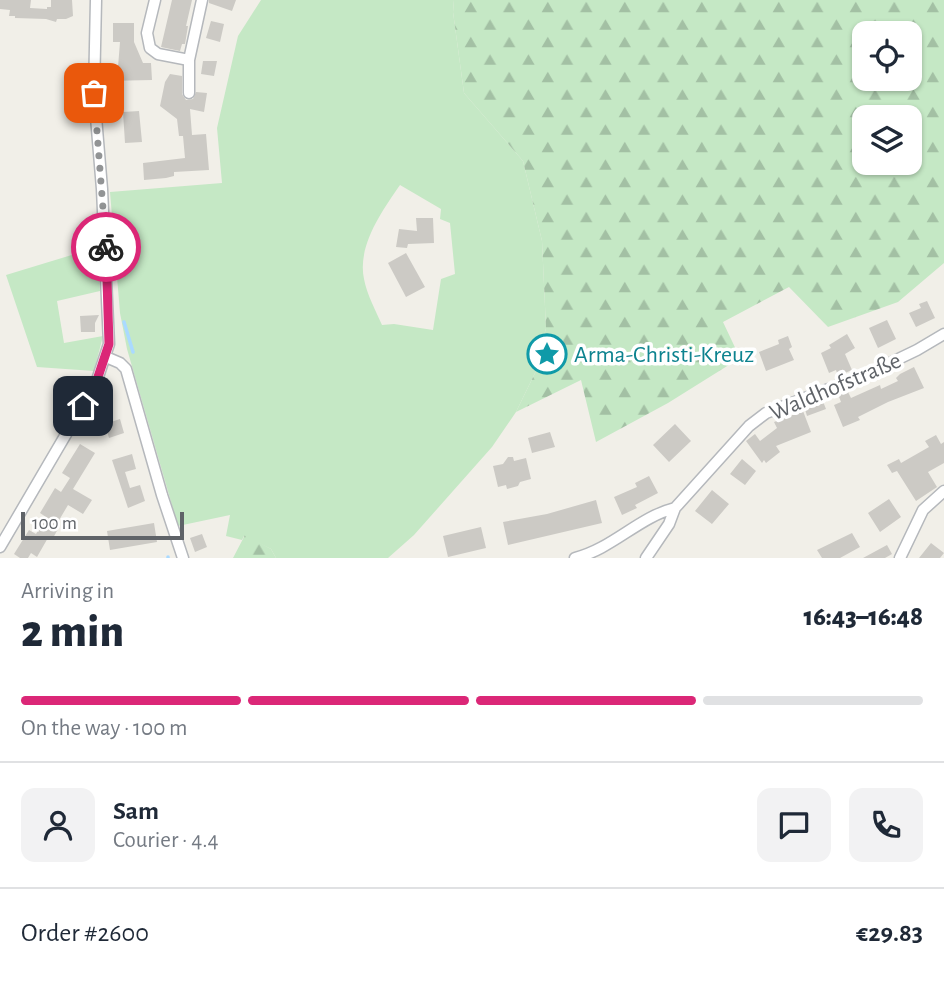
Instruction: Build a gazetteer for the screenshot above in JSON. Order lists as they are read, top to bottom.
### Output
{
  "streets": {
    "street": ["Waldhofstraße"]
  },
  "places": {
    "place": ["Arma-Christi-Kreuz"]
  },
  "scale_bar": "100 m",
  "page": {
    "scale": "100 m",
    "heading": ["2 min", "Arriving in", "16:43–16:48"],
    "panel": [
      "Sam",
      "Courier · 4.4",
      "Order #2600",
      "€29.83"
    ],
    "bar": "On the way · 100 m"
  }
}
